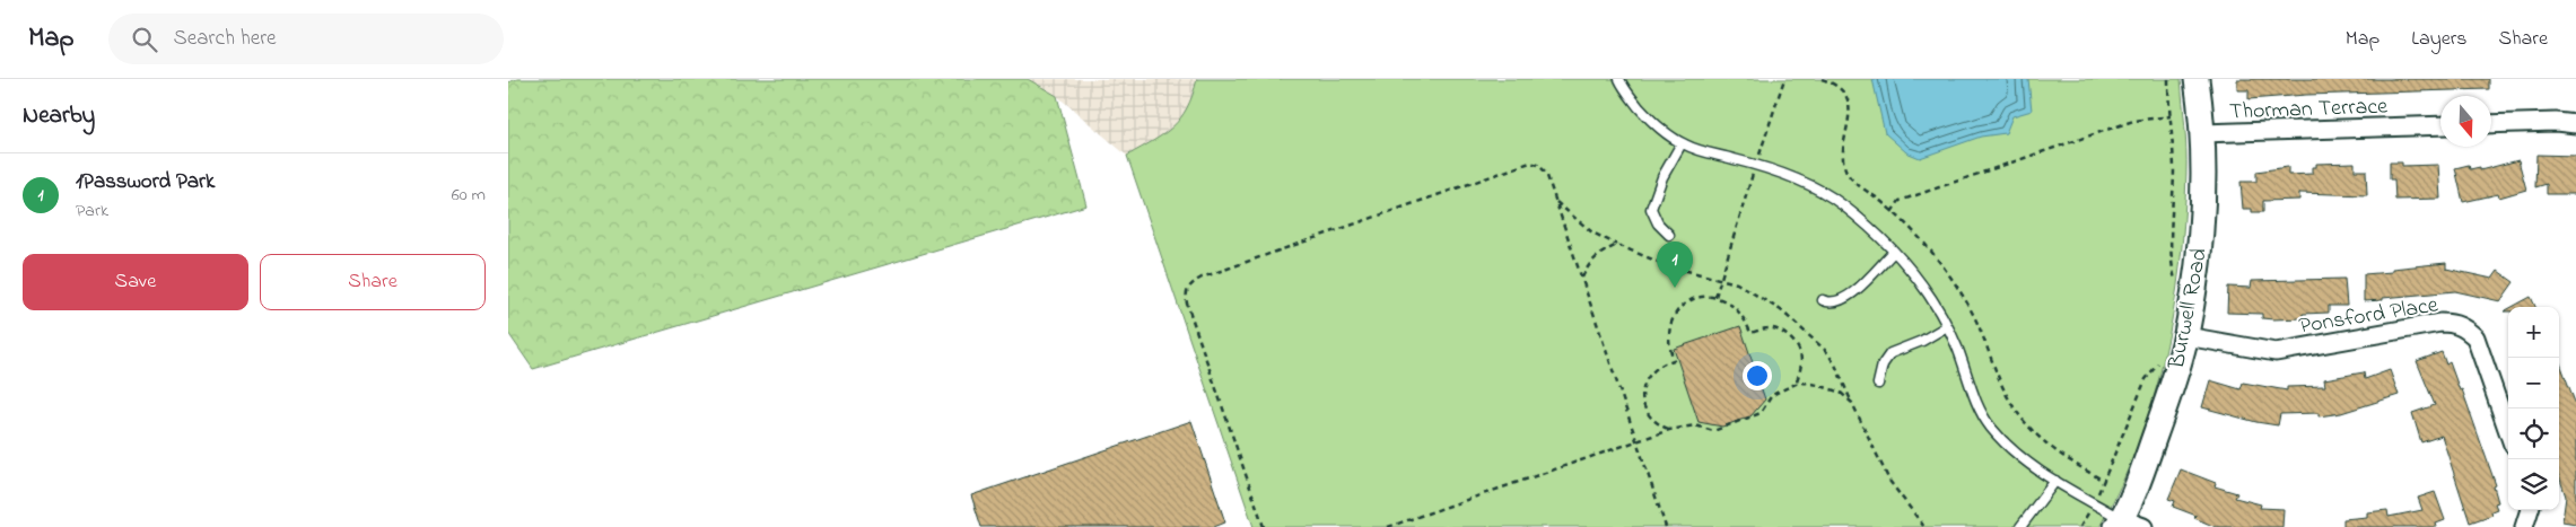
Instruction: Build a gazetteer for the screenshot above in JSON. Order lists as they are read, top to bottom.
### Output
{
  "streets": {
    "main road": ["Burwell Road"],
    "street": ["Thorman Terrace", "Ponsford Place"]
  },
  "crossings": [
    ["Thorman Terrace", "Burwell Road"],
    ["Burwell Road", "Ponsford Place"]
  ],
  "north": "bottom",
  "page": {
    "header": "Map",
    "search": "Search here",
    "nav": ["Map", "Layers", "Share"],
    "heading": "Nearby",
    "list": [
      {
        "mark": "1",
        "name": "1Password Park",
        "note": "Park",
        "value": "60 m"
      }
    ],
    "buttons": ["Save", "Share"],
    "pins": "1",
    "map_buttons": ["+", "−"]
  }
}
